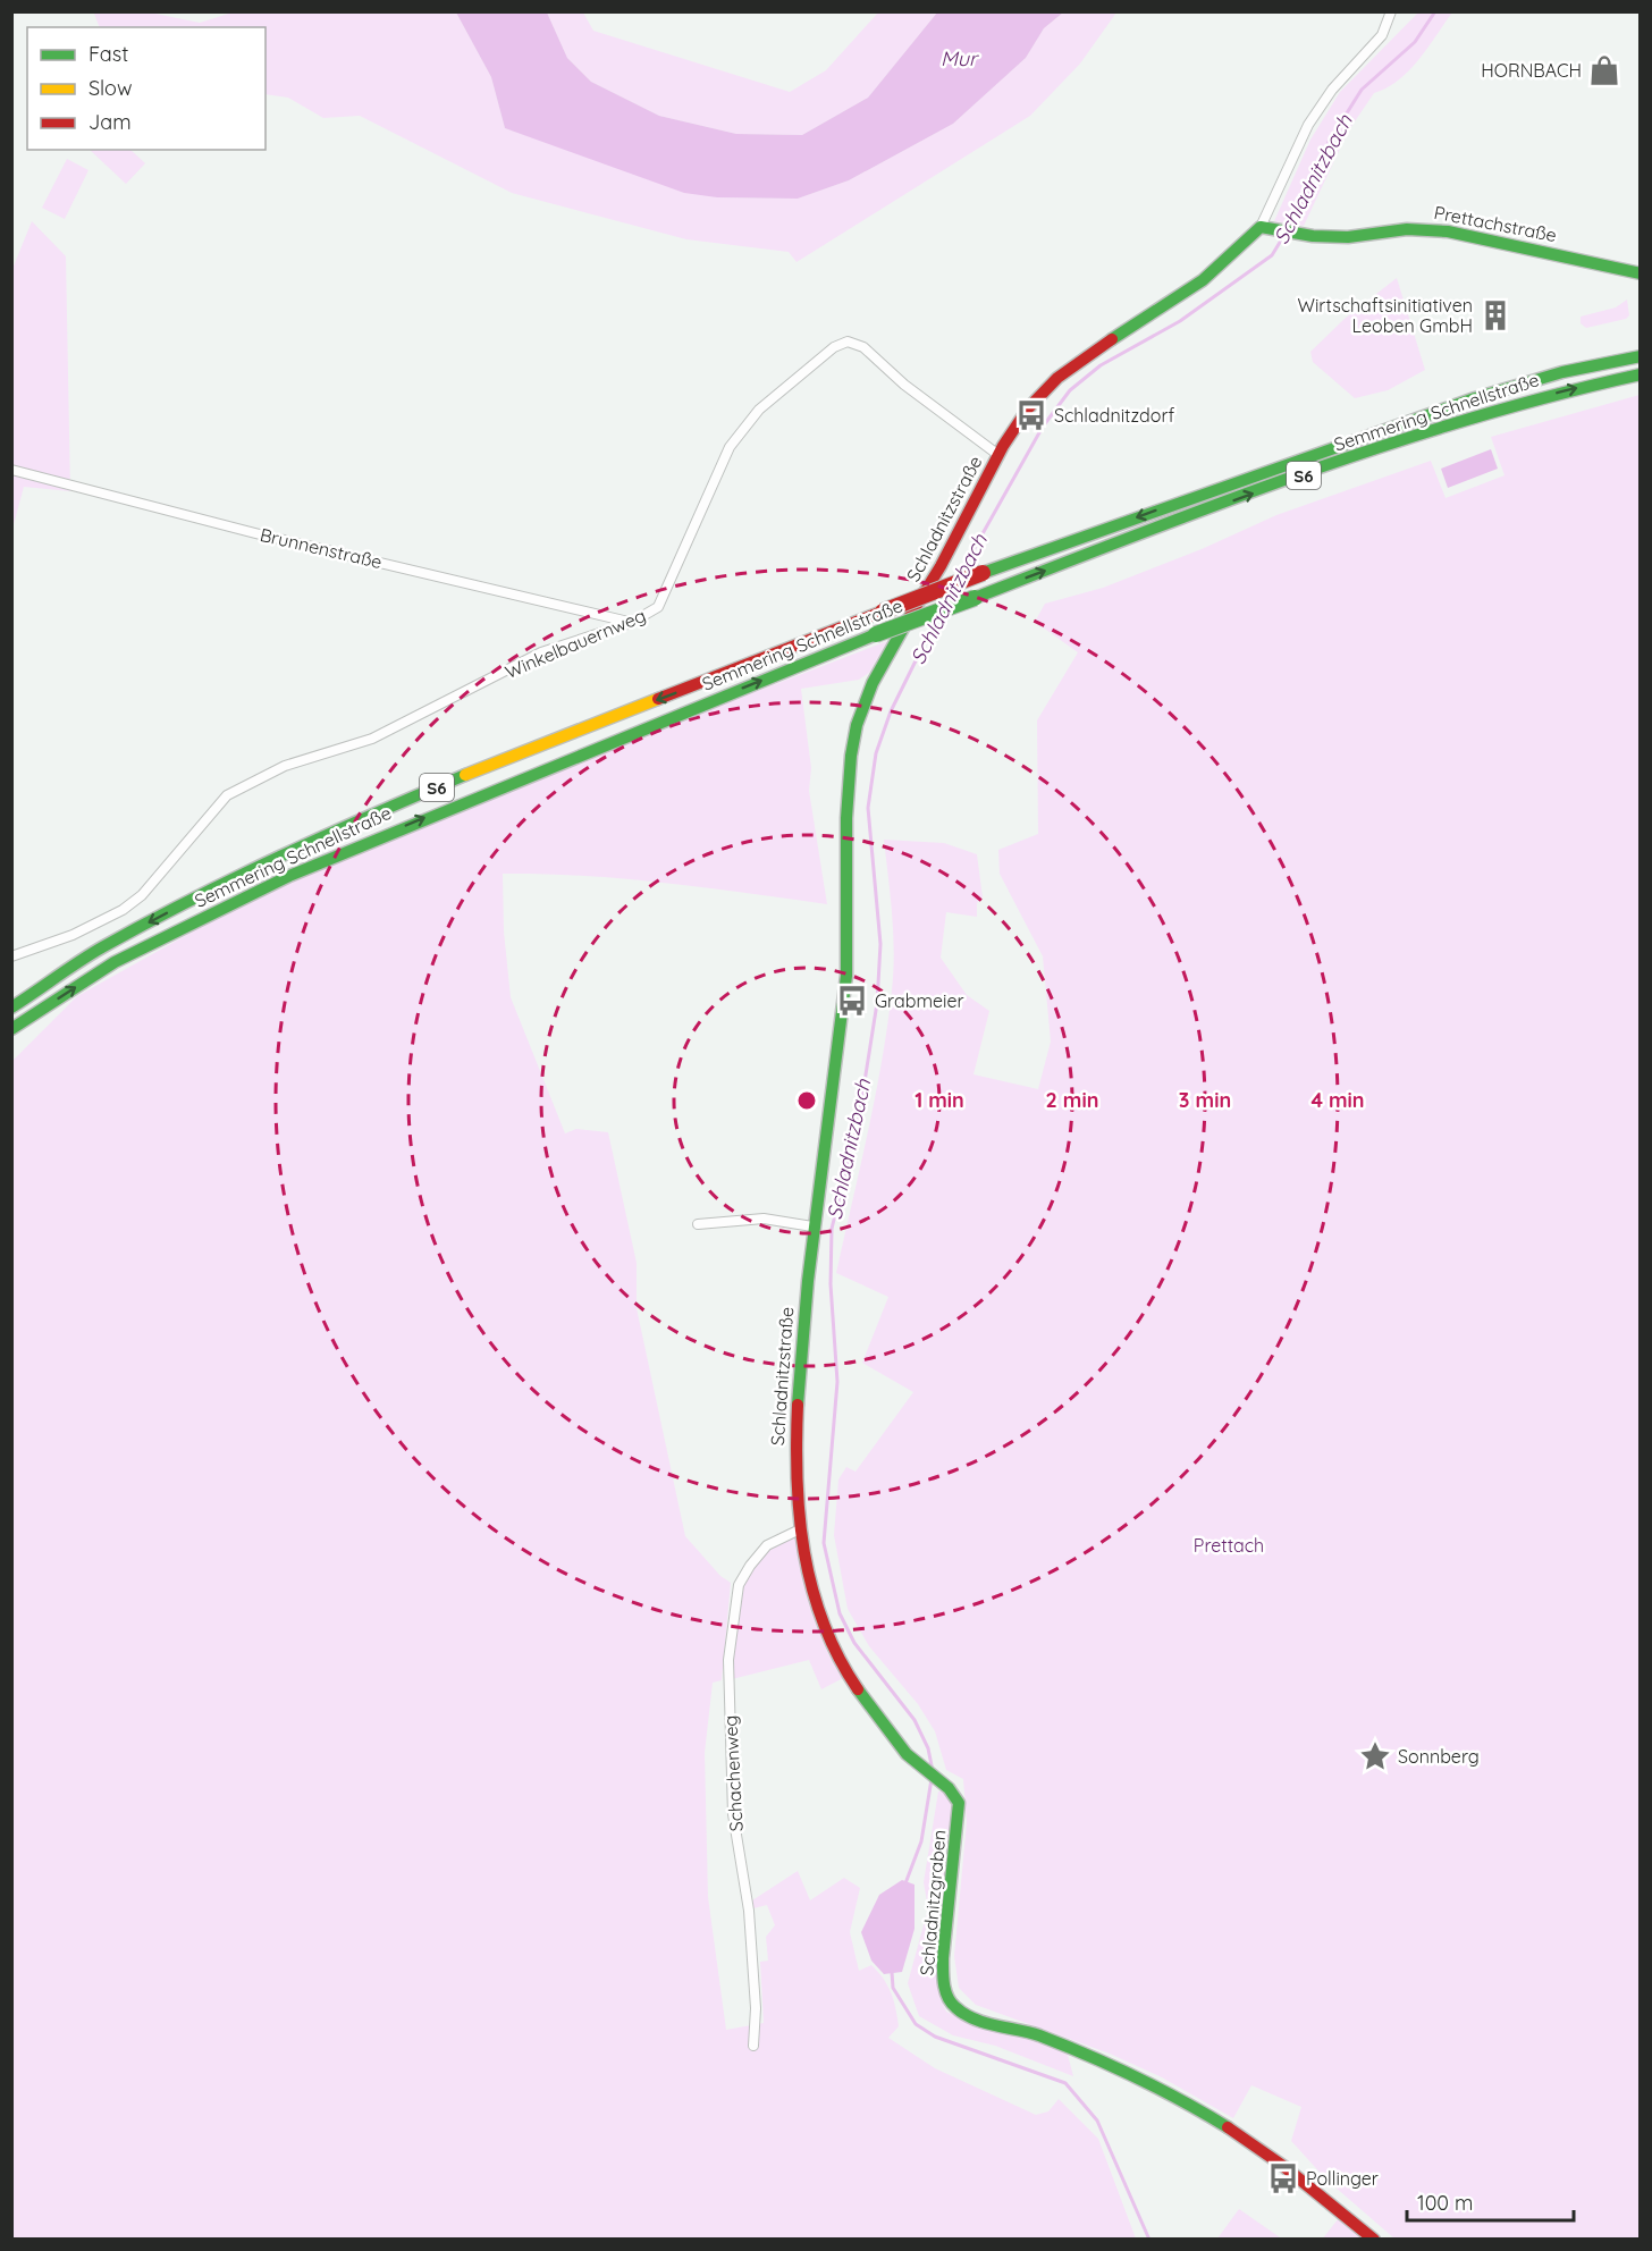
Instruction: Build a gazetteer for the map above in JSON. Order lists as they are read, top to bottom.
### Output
{
  "streets": {
    "main road": [
      "Prettachstraße",
      "Semmering Schnellstraße",
      "S6",
      "Schladnitzstraße",
      "Schladnitzgraben"
    ],
    "street": ["Brunnenstraße", "Winkelbauernweg", "Schachenweg"]
  },
  "crossings": [
    ["Prettachstraße", "Schladnitzstraße"],
    ["Schladnitzstraße", "Winkelbauernweg"],
    ["Schladnitzstraße", "Schachenweg"],
    ["Schladnitzstraße", "Schladnitzgraben"],
    ["Brunnenstraße", "Winkelbauernweg"],
    ["Schachenweg", "Schladnitzgraben"]
  ],
  "water": ["Mur", "Schladnitzbach"],
  "parks": ["Prettach"],
  "places": {
    "shop": ["HORNBACH"],
    "building": ["Wirtschaftsinitiativen Leoben GmbH"],
    "bus stop": ["Schladnitzdorf", "Grabmeier", "Pollinger"],
    "place": ["Sonnberg"]
  },
  "legend": ["Fast", "Slow", "Jam"],
  "scale_bar": "100 m",
  "rings": [
    "1 min",
    "2 min",
    "3 min",
    "4 min"
  ]
}
